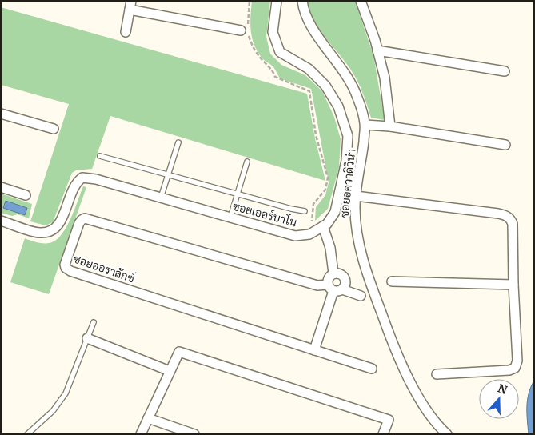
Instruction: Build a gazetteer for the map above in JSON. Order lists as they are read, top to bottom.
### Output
{
  "streets": {
    "street": ["ซอยอควาดิวิน่า", "ซอยเออร์บาโน", "ซอยออราลักซ์"]
  },
  "north": "top"
}
